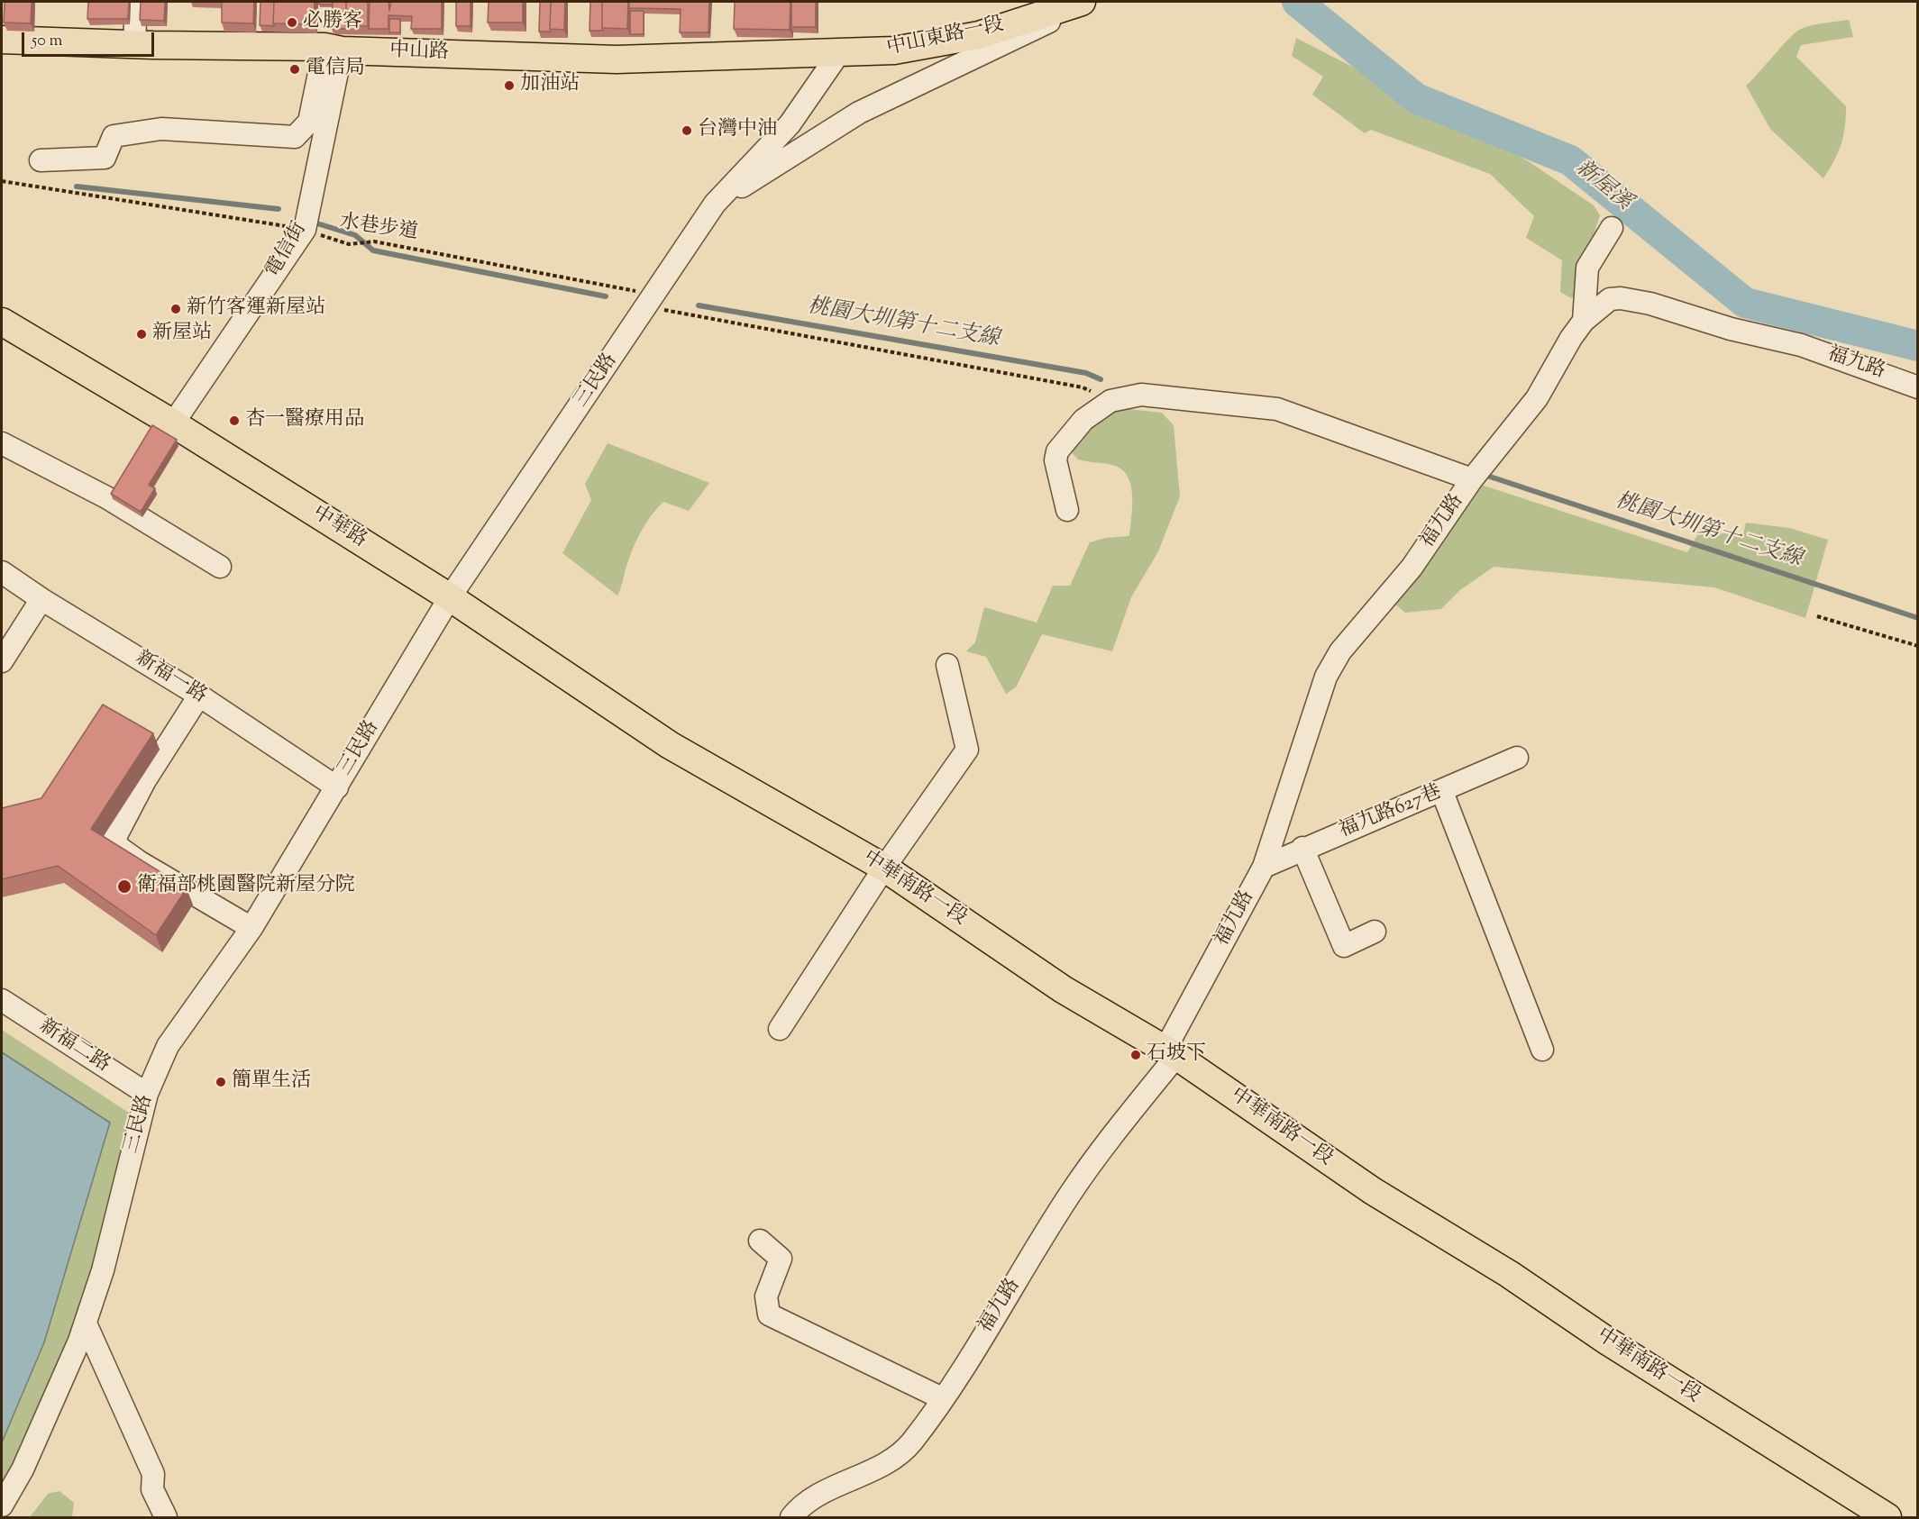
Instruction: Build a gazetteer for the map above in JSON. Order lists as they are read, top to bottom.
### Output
{
  "streets": {
    "main road": [
      "中山東路一段",
      "中山路",
      "中華路",
      "中華南路一段"
    ],
    "street": [
      "電信街",
      "福九路",
      "三民路",
      "新福一路",
      "福九路627巷",
      "新福二路"
    ],
    "path": ["水巷步道"]
  },
  "crossings": [
    ["中山東路一段", "中山路"],
    ["中山東路一段", "三民路"],
    ["中山路", "電信街"],
    ["中山路", "三民路"],
    ["水巷步道", "電信街"],
    ["水巷步道", "三民路"],
    ["電信街", "中華路"],
    ["福九路", "福九路627巷"],
    ["福九路", "中華南路一段"],
    ["三民路", "中華路"],
    ["三民路", "新福一路"],
    ["三民路", "新福二路"],
    ["中華路", "中華南路一段"]
  ],
  "water": ["新屋溪", "桃園大圳第十二支線"],
  "places": [
    "必勝客",
    "電信局",
    "加油站",
    "台灣中油",
    "新竹客運新屋站",
    "新屋站",
    "杏一醫療用品",
    "衛福部桃園醫院新屋分院",
    "石坡下",
    "簡單生活"
  ],
  "scale_bar": "50 m"
}
